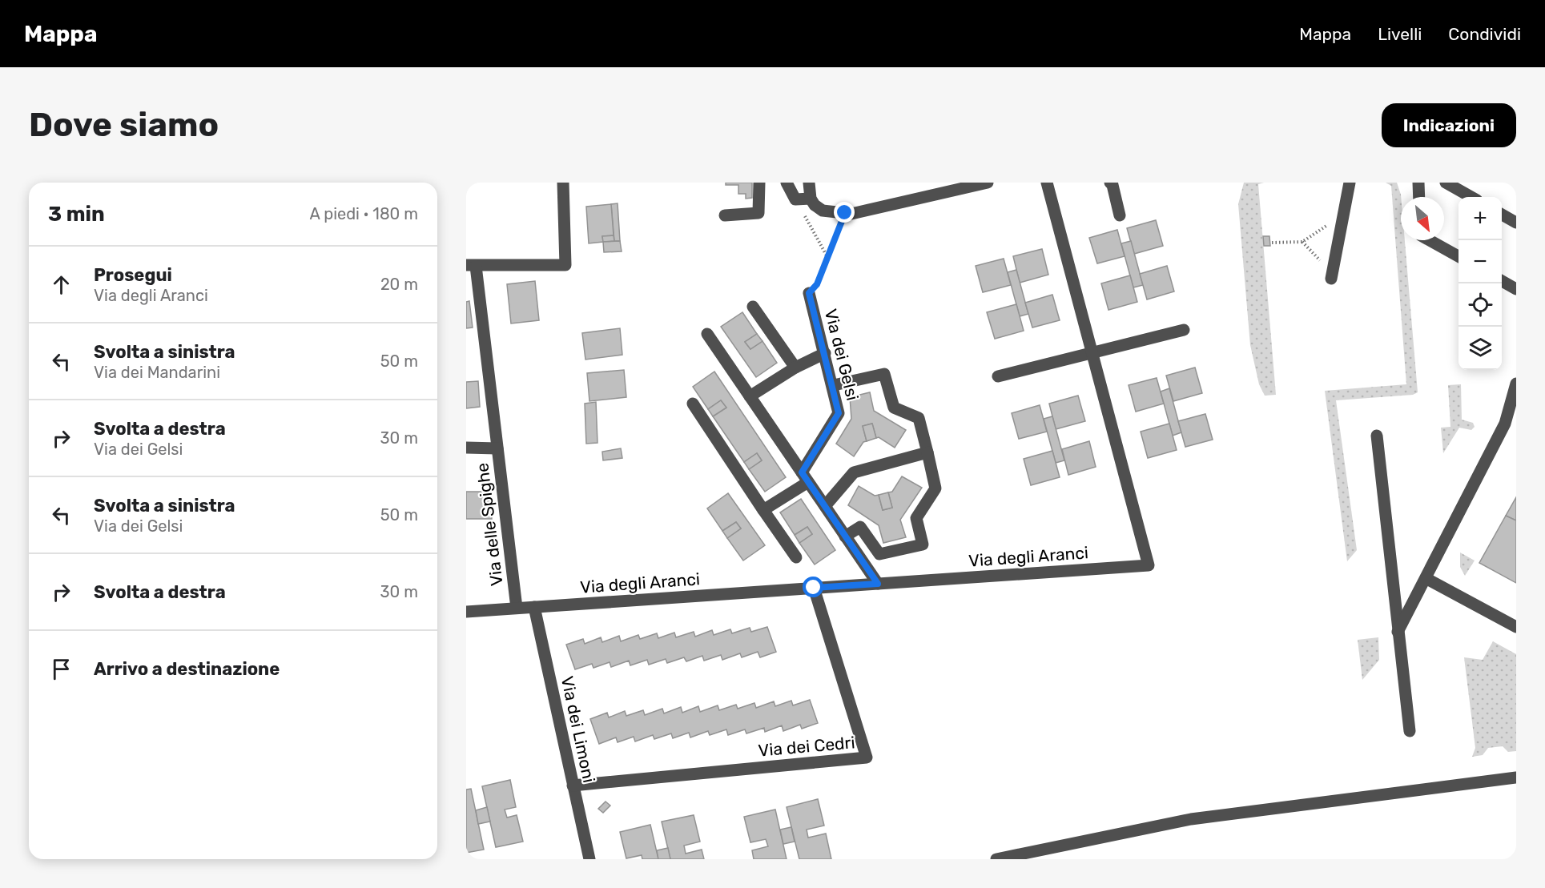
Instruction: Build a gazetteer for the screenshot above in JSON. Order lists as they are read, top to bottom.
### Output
{
  "streets": {
    "street": [
      "Via dei Gelsi",
      "Via delle Spighe",
      "Via degli Aranci",
      "Via dei Limoni",
      "Via dei Cedri"
    ]
  },
  "crossings": [
    ["Via delle Spighe", "Via degli Aranci"],
    ["Via degli Aranci", "Via dei Limoni"],
    ["Via degli Aranci", "Via dei Cedri"],
    ["Via dei Limoni", "Via dei Cedri"]
  ],
  "north": "bottom right",
  "page": {
    "header": "Mappa",
    "nav": ["Mappa", "Livelli", "Condividi"],
    "buttons": "Indicazioni",
    "title": "Dove siamo",
    "heading": ["3 min", "A piedi · 180 m"],
    "map_buttons": ["+", "−"],
    "list": [
      ["Prosegui", "Via degli Aranci", "20 m"],
      ["Svolta a sinistra", "Via dei Mandarini", "50 m"],
      ["Svolta a destra", "Via dei Gelsi", "30 m"],
      ["Svolta a sinistra", "Via dei Gelsi", "50 m"],
      ["Svolta a destra", "30 m"],
      "Arrivo a destinazione"
    ]
  }
}
